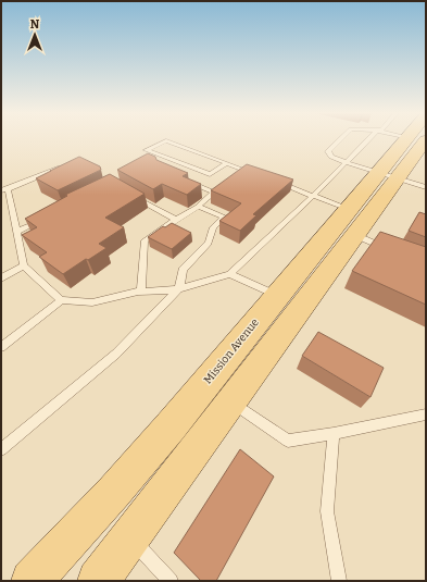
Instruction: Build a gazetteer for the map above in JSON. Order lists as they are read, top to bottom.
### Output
{
  "streets": {
    "main road": ["Mission Avenue"]
  },
  "north": "top"
}
